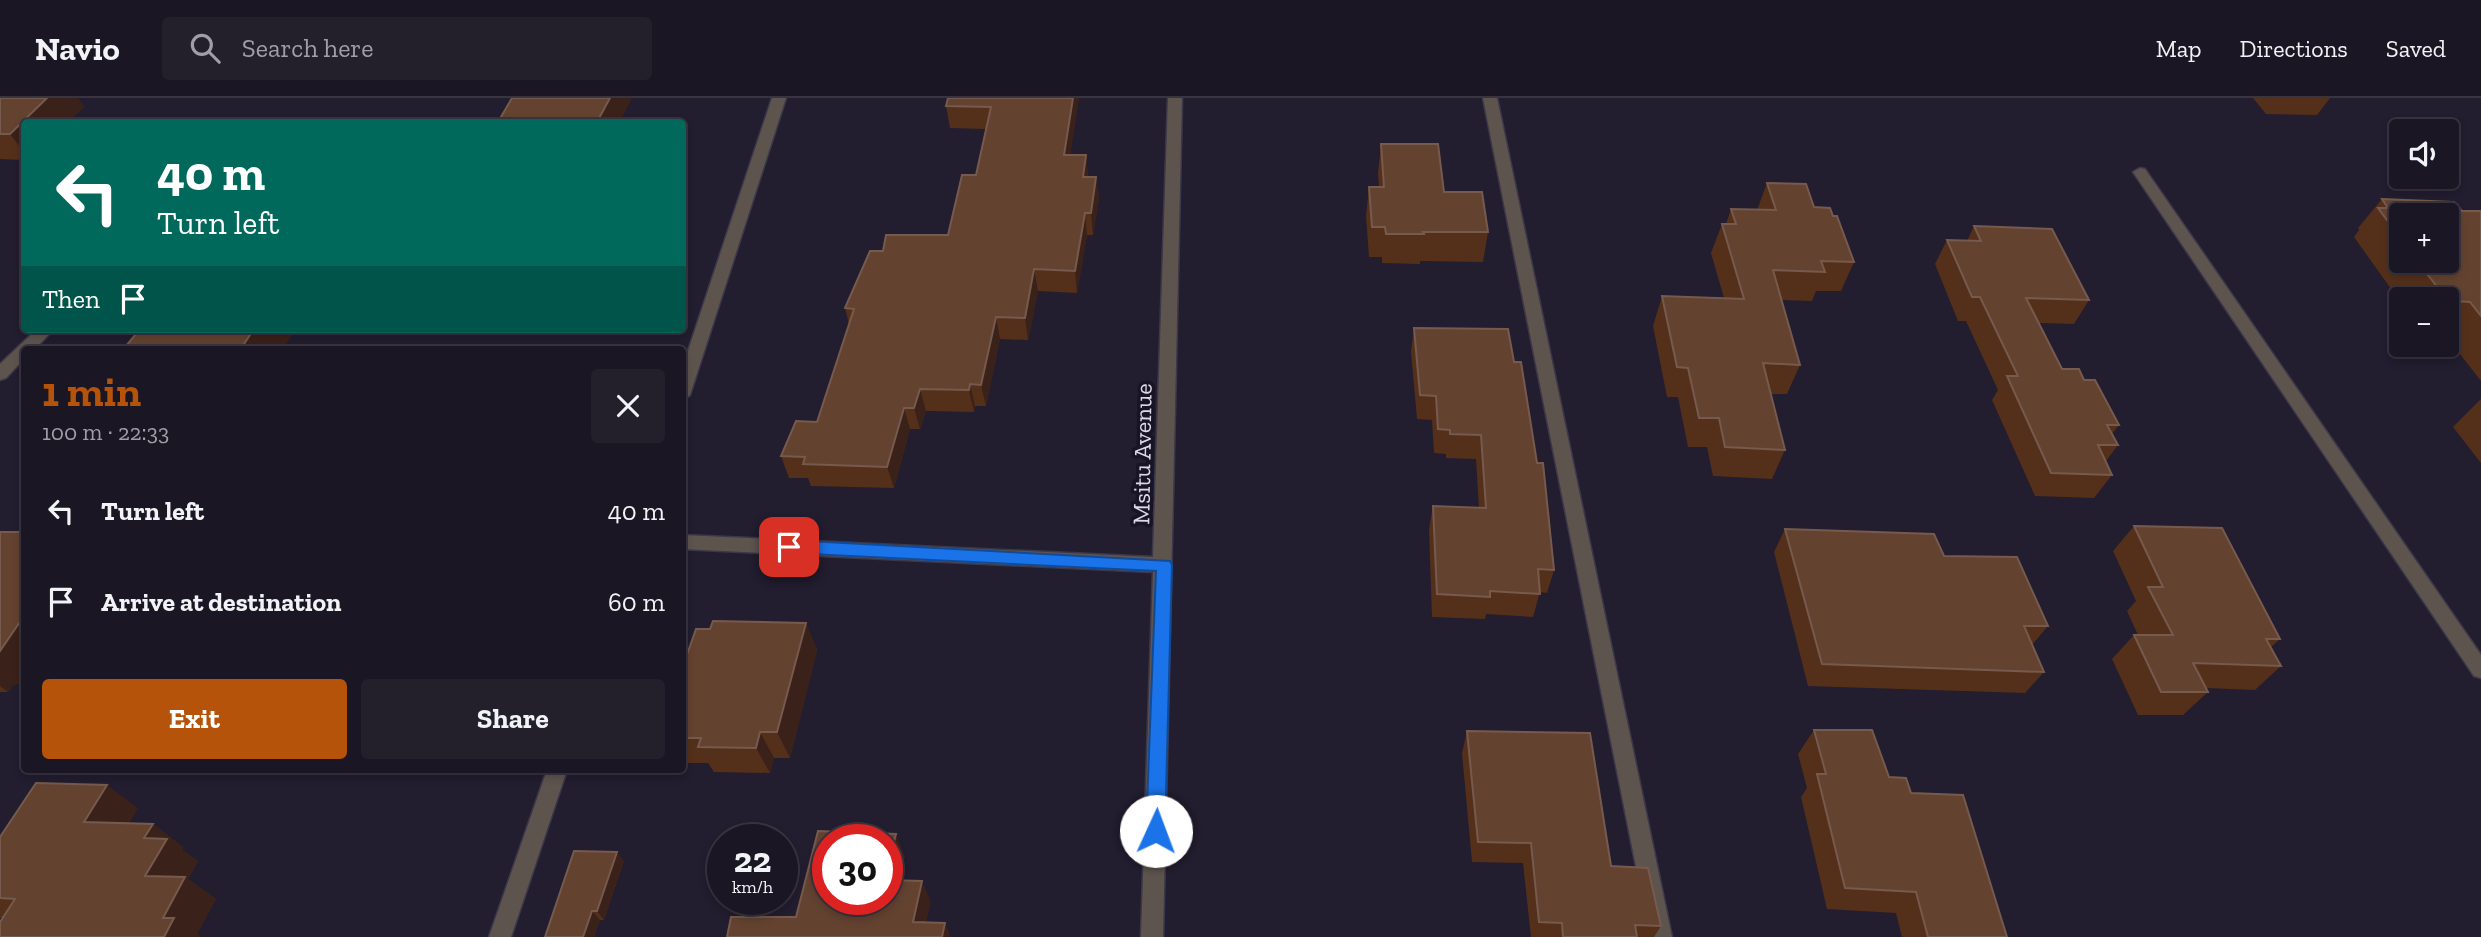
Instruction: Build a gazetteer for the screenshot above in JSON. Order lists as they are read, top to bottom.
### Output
{
  "streets": {
    "street": ["Msitu Avenue"]
  },
  "page": {
    "header": "Navio",
    "search": "Search here",
    "nav": ["Map", "Directions", "Saved"],
    "map_buttons": ["+", "−"],
    "turn": ["40 m", "Turn left"],
    "then": "Then",
    "heading": ["1 min", "100 m · 22:33"],
    "list": [
      {
        "name": "Turn left",
        "value": "40 m"
      },
      {
        "name": "Arrive at destination",
        "value": "60 m"
      }
    ],
    "buttons": ["Exit", "Share"],
    "speed": "22 km/h",
    "limit": "30"
  }
}
